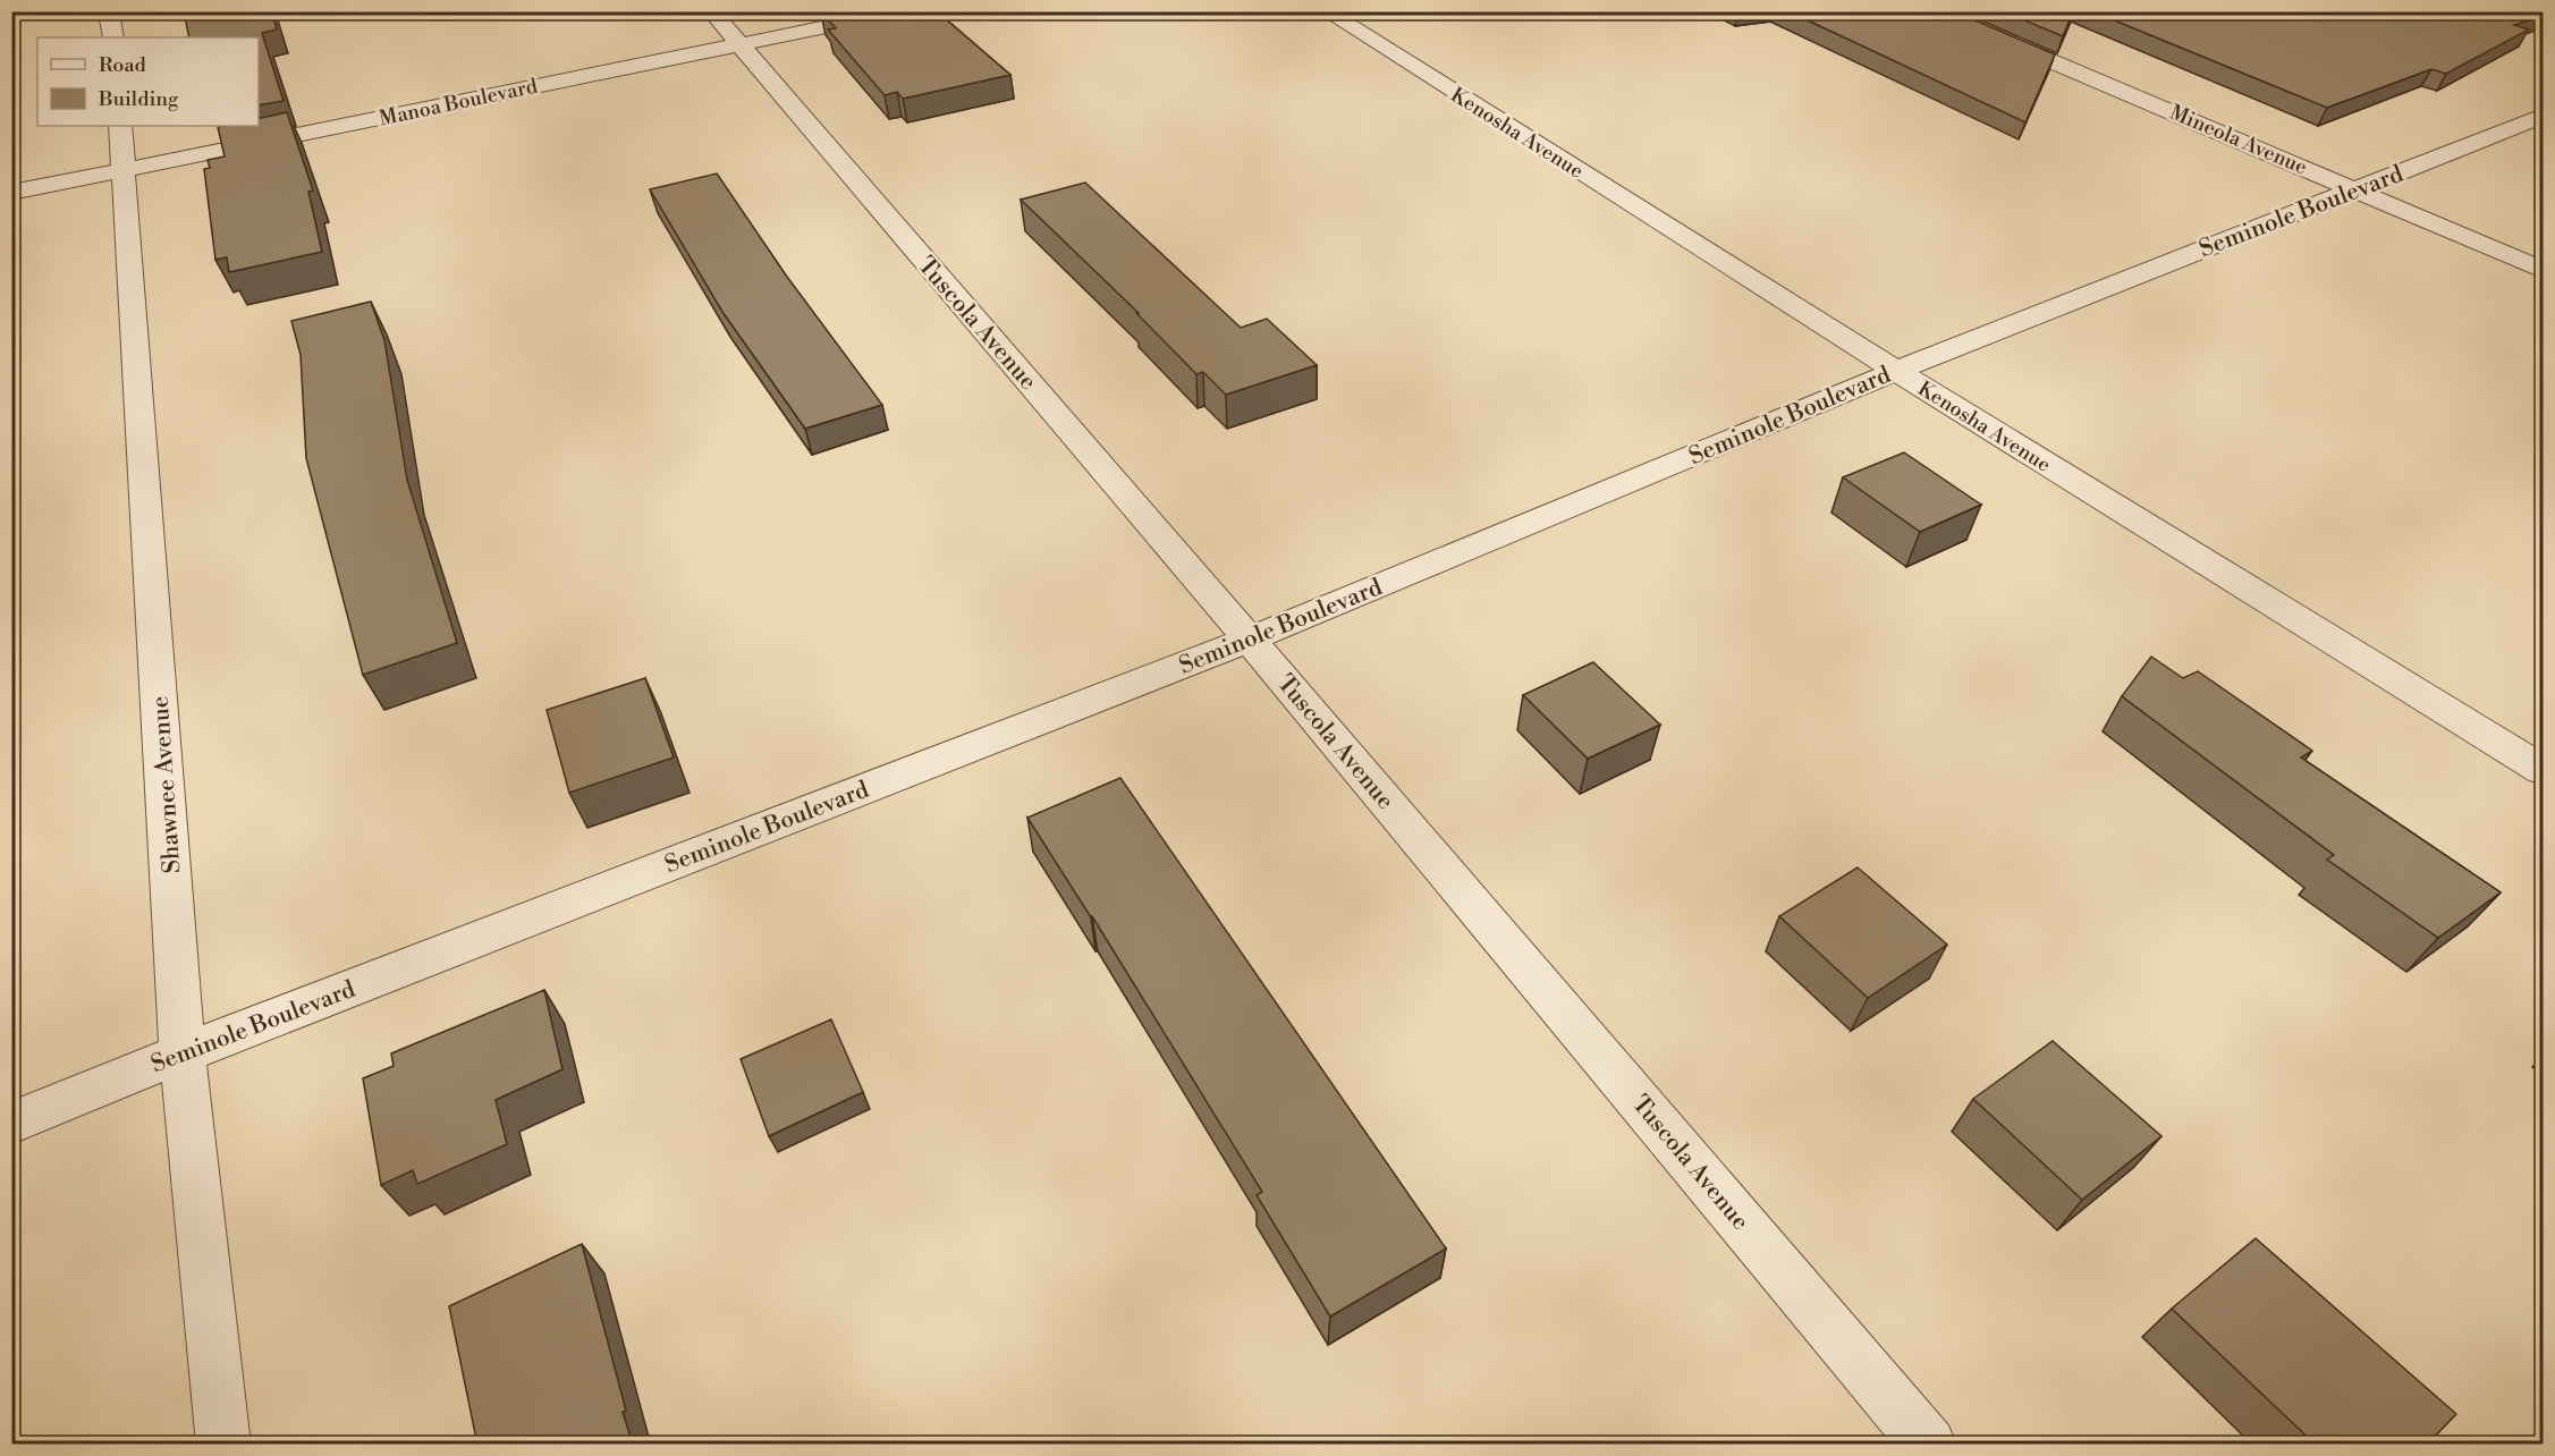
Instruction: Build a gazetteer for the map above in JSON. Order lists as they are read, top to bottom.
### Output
{
  "streets": {
    "street": [
      "Manoa Boulevard",
      "Kenosha Avenue",
      "Mineola Avenue",
      "Seminole Boulevard",
      "Tuscola Avenue",
      "Shawnee Avenue"
    ]
  },
  "crossings": [
    ["Manoa Boulevard", "Tuscola Avenue"],
    ["Manoa Boulevard", "Shawnee Avenue"],
    ["Kenosha Avenue", "Seminole Boulevard"],
    ["Mineola Avenue", "Seminole Boulevard"],
    ["Seminole Boulevard", "Tuscola Avenue"],
    ["Seminole Boulevard", "Shawnee Avenue"]
  ],
  "legend": ["Road", "Building"]
}
